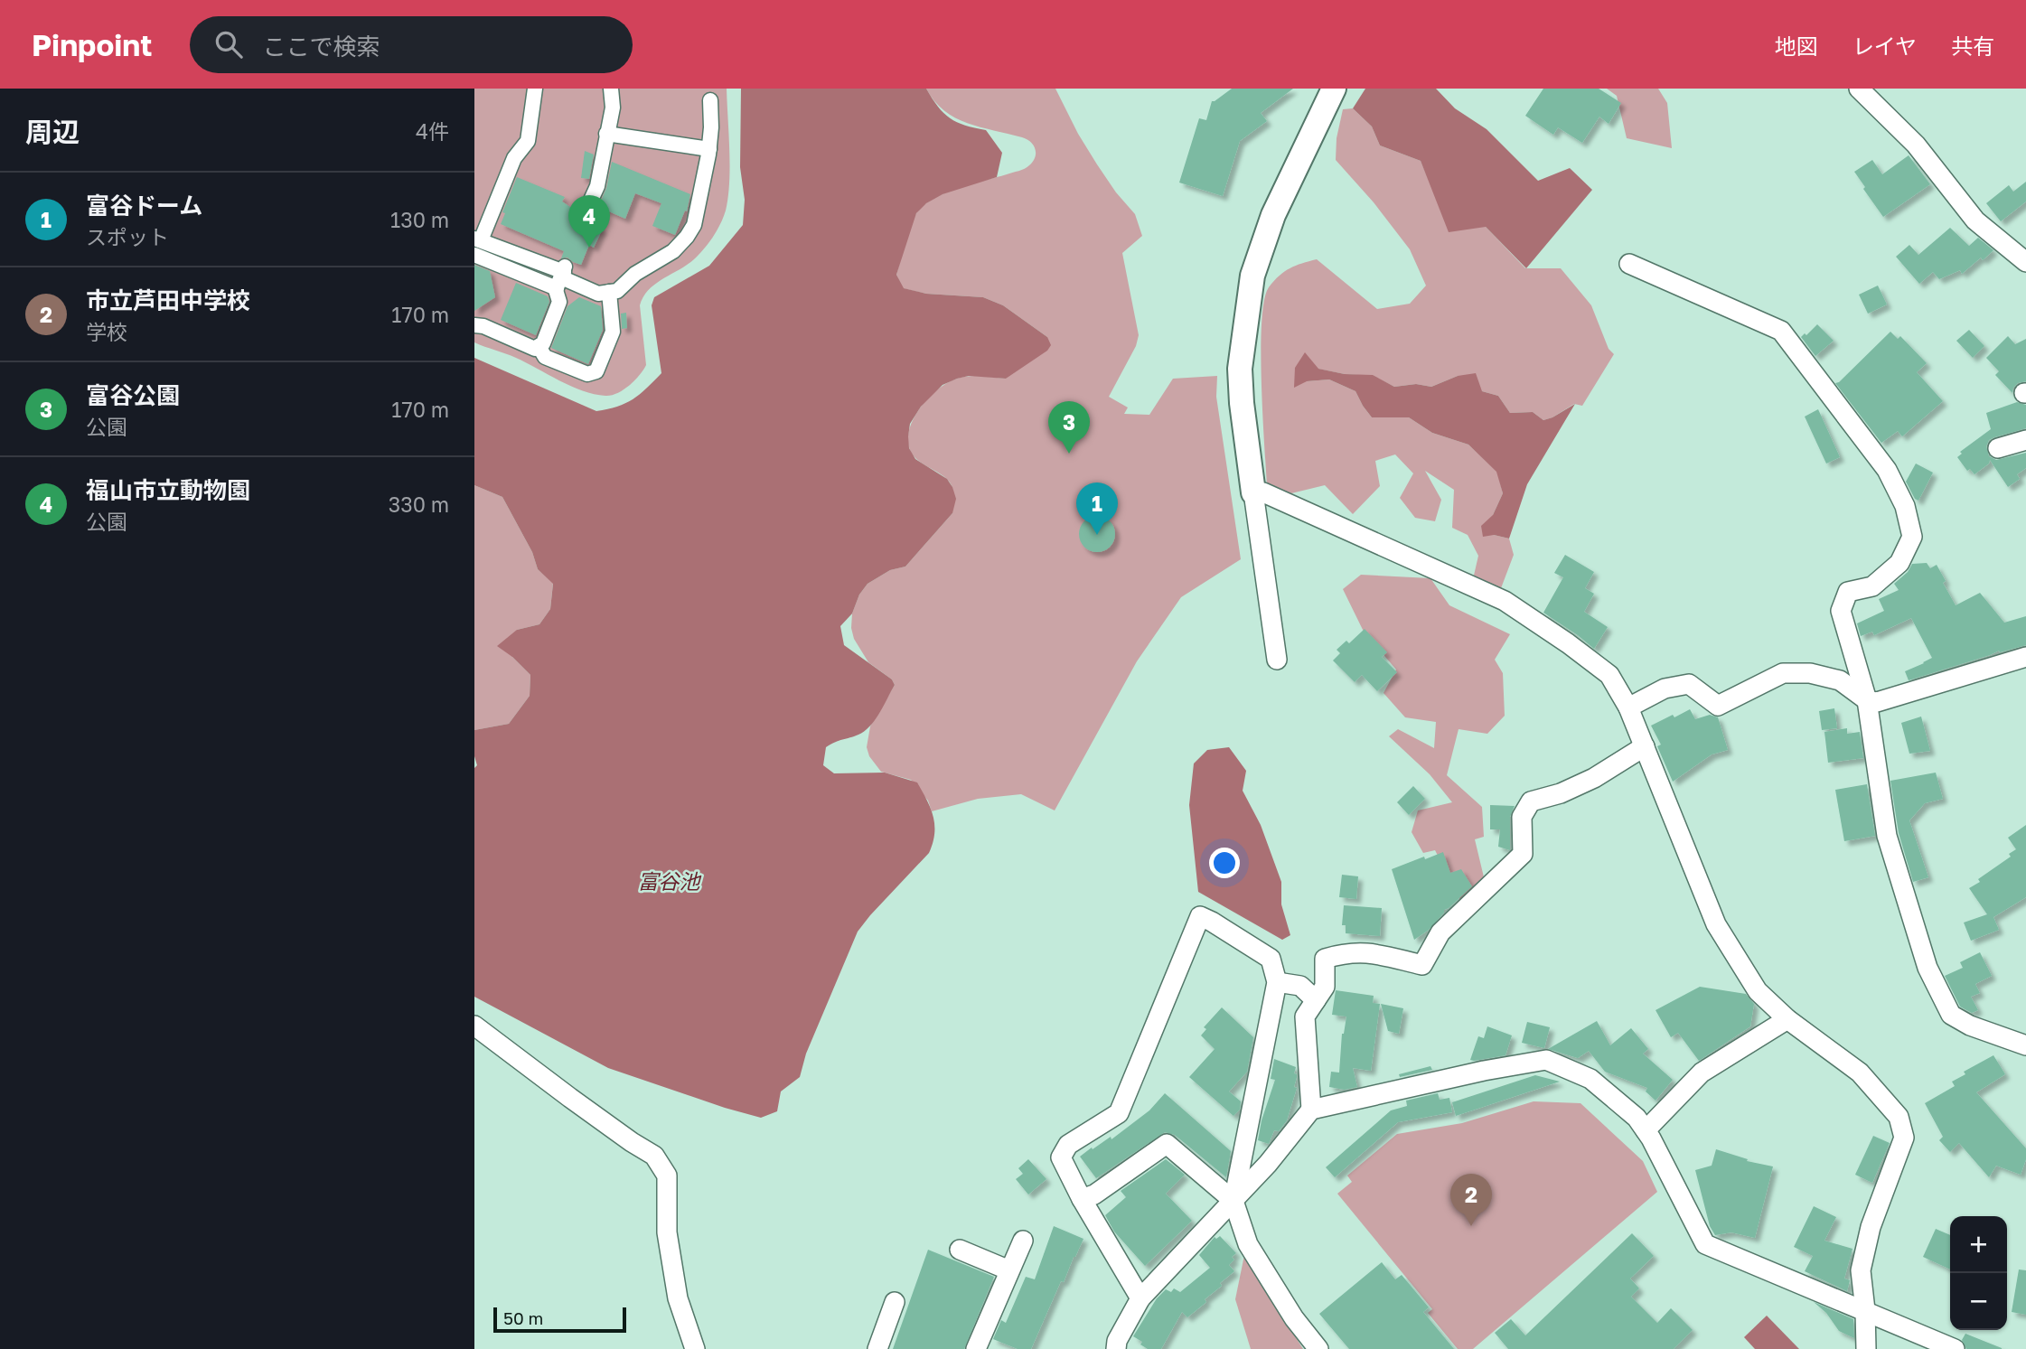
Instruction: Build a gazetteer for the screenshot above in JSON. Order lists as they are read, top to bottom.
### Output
{
  "water": ["富谷池"],
  "scale_bar": "50 m",
  "page": {
    "header": "Pinpoint",
    "search": "ここで検索",
    "nav": ["地図", "レイヤ", "共有"],
    "heading": ["周辺", "4件"],
    "list": [
      {
        "mark": "1",
        "name": "富谷ドーム",
        "note": "スポット",
        "value": "130 m"
      },
      {
        "mark": "2",
        "name": "市立芦田中学校",
        "note": "学校",
        "value": "170 m"
      },
      {
        "mark": "3",
        "name": "富谷公園",
        "note": "公園",
        "value": "170 m"
      },
      {
        "mark": "4",
        "name": "福山市立動物園",
        "note": "公園",
        "value": "330 m"
      }
    ],
    "pins": [
      "4",
      "3",
      "1",
      "2"
    ],
    "map_buttons": ["+", "−"],
    "scale": "50 m"
  }
}
